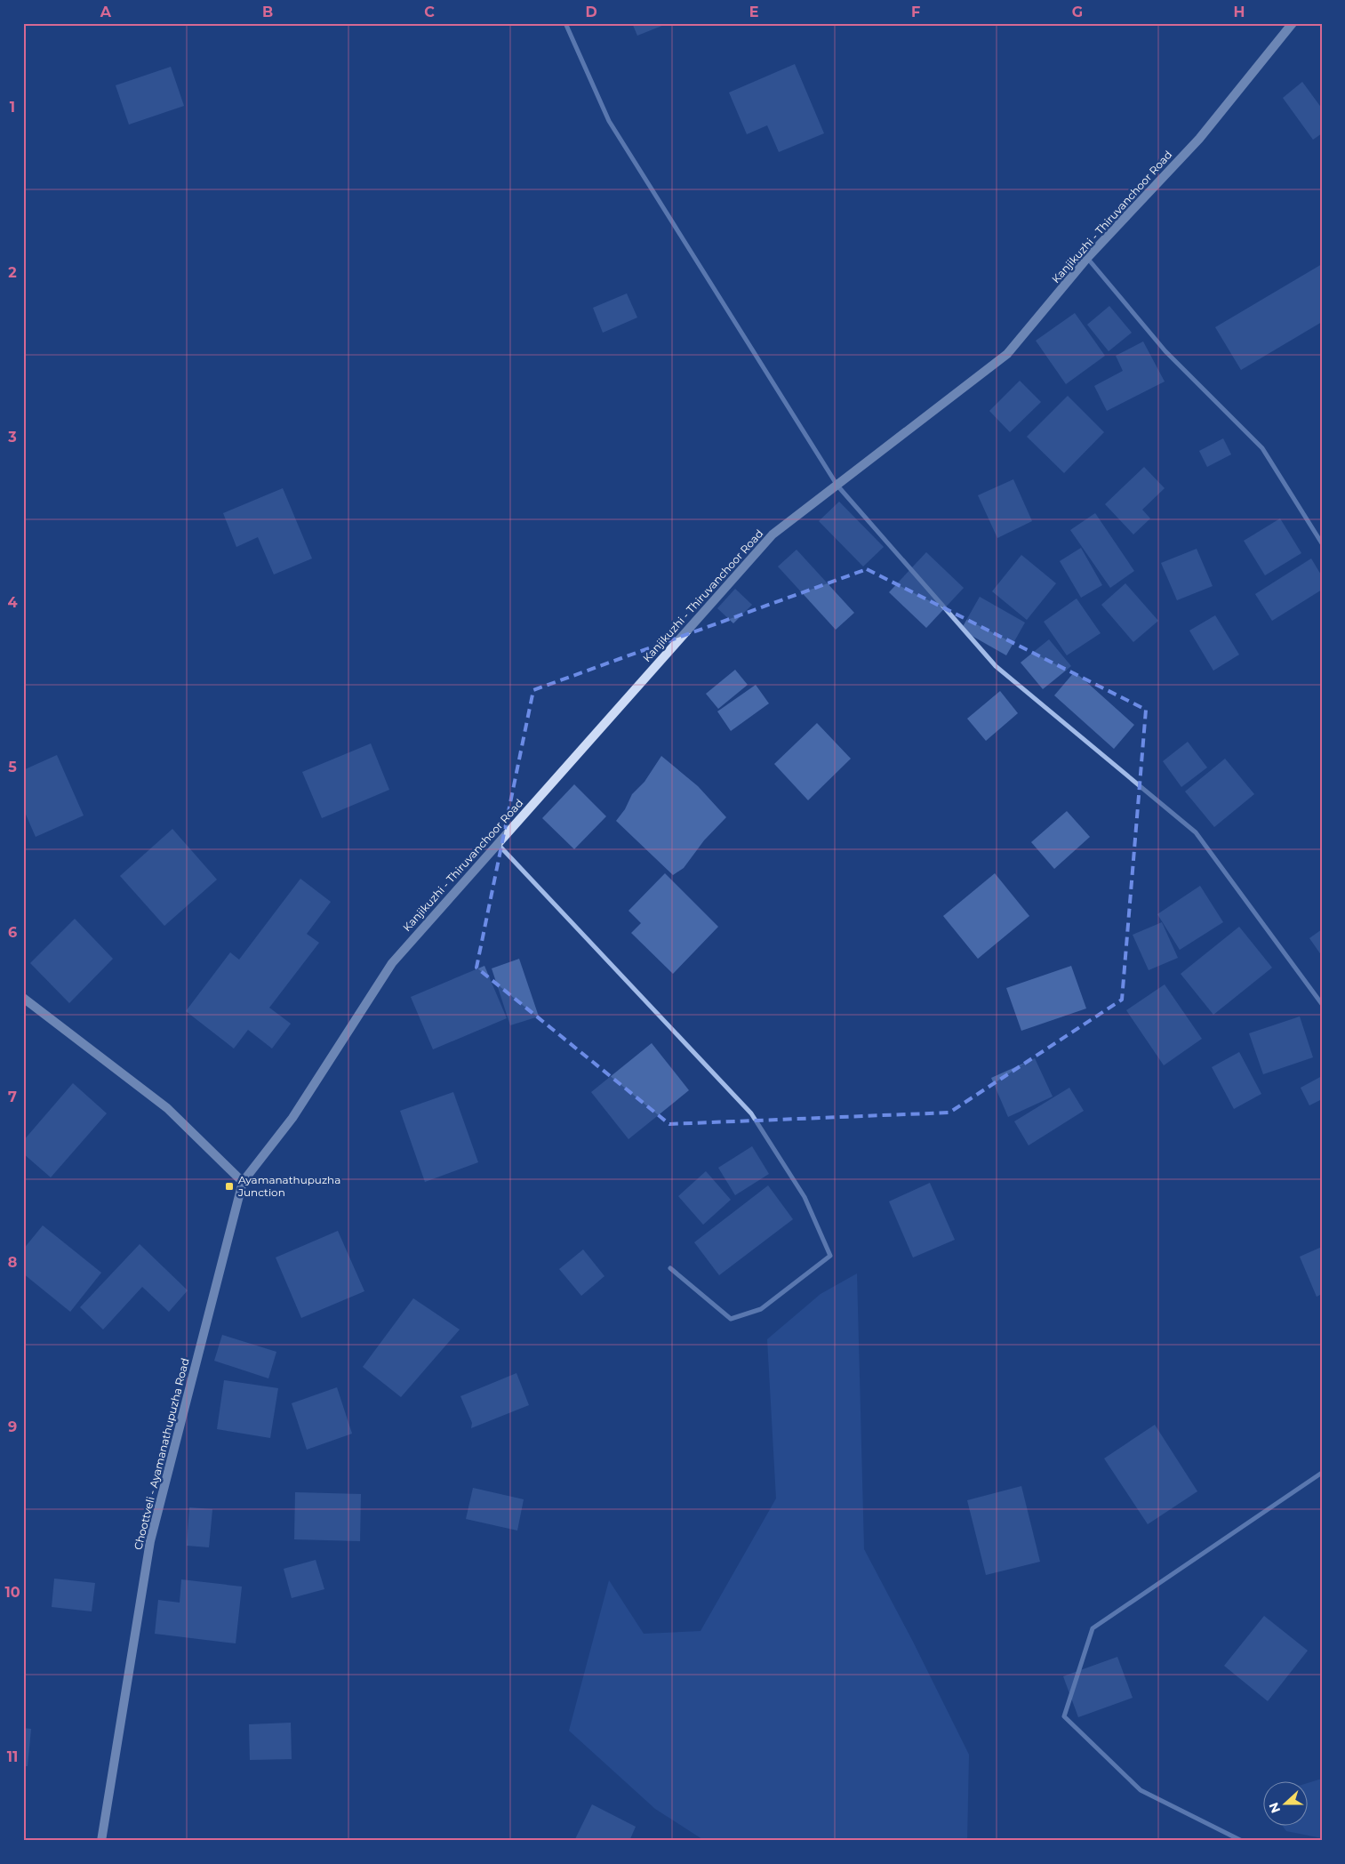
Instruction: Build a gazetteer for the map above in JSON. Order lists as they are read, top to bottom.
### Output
{
  "streets": {
    "main road": ["Kanjikuzhi - Thiruvanchoor Road", "Choottveli - Ayamanathupuzha Road"]
  },
  "crossings": [
    ["Kanjikuzhi - Thiruvanchoor Road", "Choottveli - Ayamanathupuzha Road"]
  ],
  "places": {
    "transit": ["Ayamanathupuzha Junction"]
  },
  "north": "left",
  "grid": {
    "columns": [
      "A",
      "B",
      "C",
      "D",
      "E",
      "F",
      "G",
      "H"
    ],
    "rows": [
      "1",
      "2",
      "3",
      "4",
      "5",
      "6",
      "7",
      "8",
      "9",
      "10",
      "11"
    ]
  }
}
